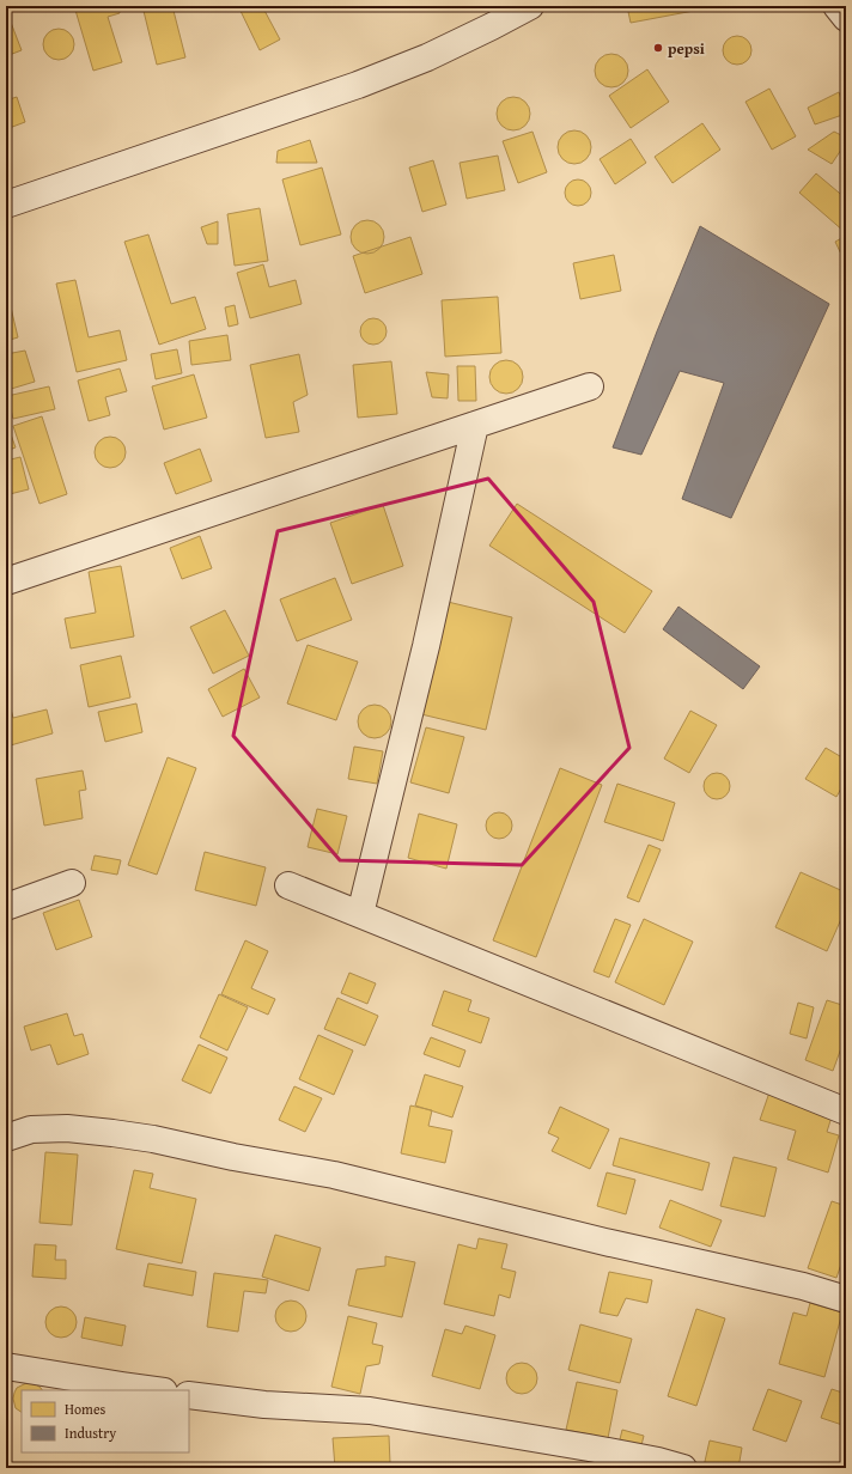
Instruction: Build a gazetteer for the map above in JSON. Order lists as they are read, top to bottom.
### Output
{
  "places": ["pepsi"],
  "legend": ["Homes", "Industry"]
}
